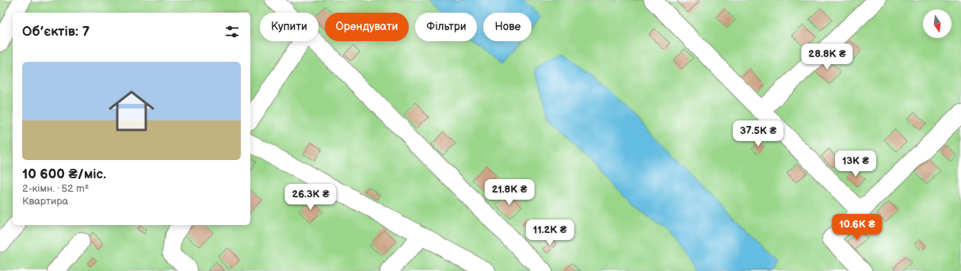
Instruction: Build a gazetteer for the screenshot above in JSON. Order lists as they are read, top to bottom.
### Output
{
  "north": "bottom",
  "page": {
    "chip": [
      "Купити",
      "Орендувати",
      "Фільтри",
      "Нове"
    ],
    "heading": "Об’єктів: 7",
    "price": [
      "28.8K ₴",
      "37.5K ₴",
      "13K ₴",
      "21.8K ₴",
      "26.3K ₴",
      "10.6K ₴",
      "11.2K ₴"
    ],
    "list": [
      {
        "name": "10 600 ₴/міс.",
        "note": "2-кімн. · 52 m² · Квартира"
      }
    ]
  }
}
